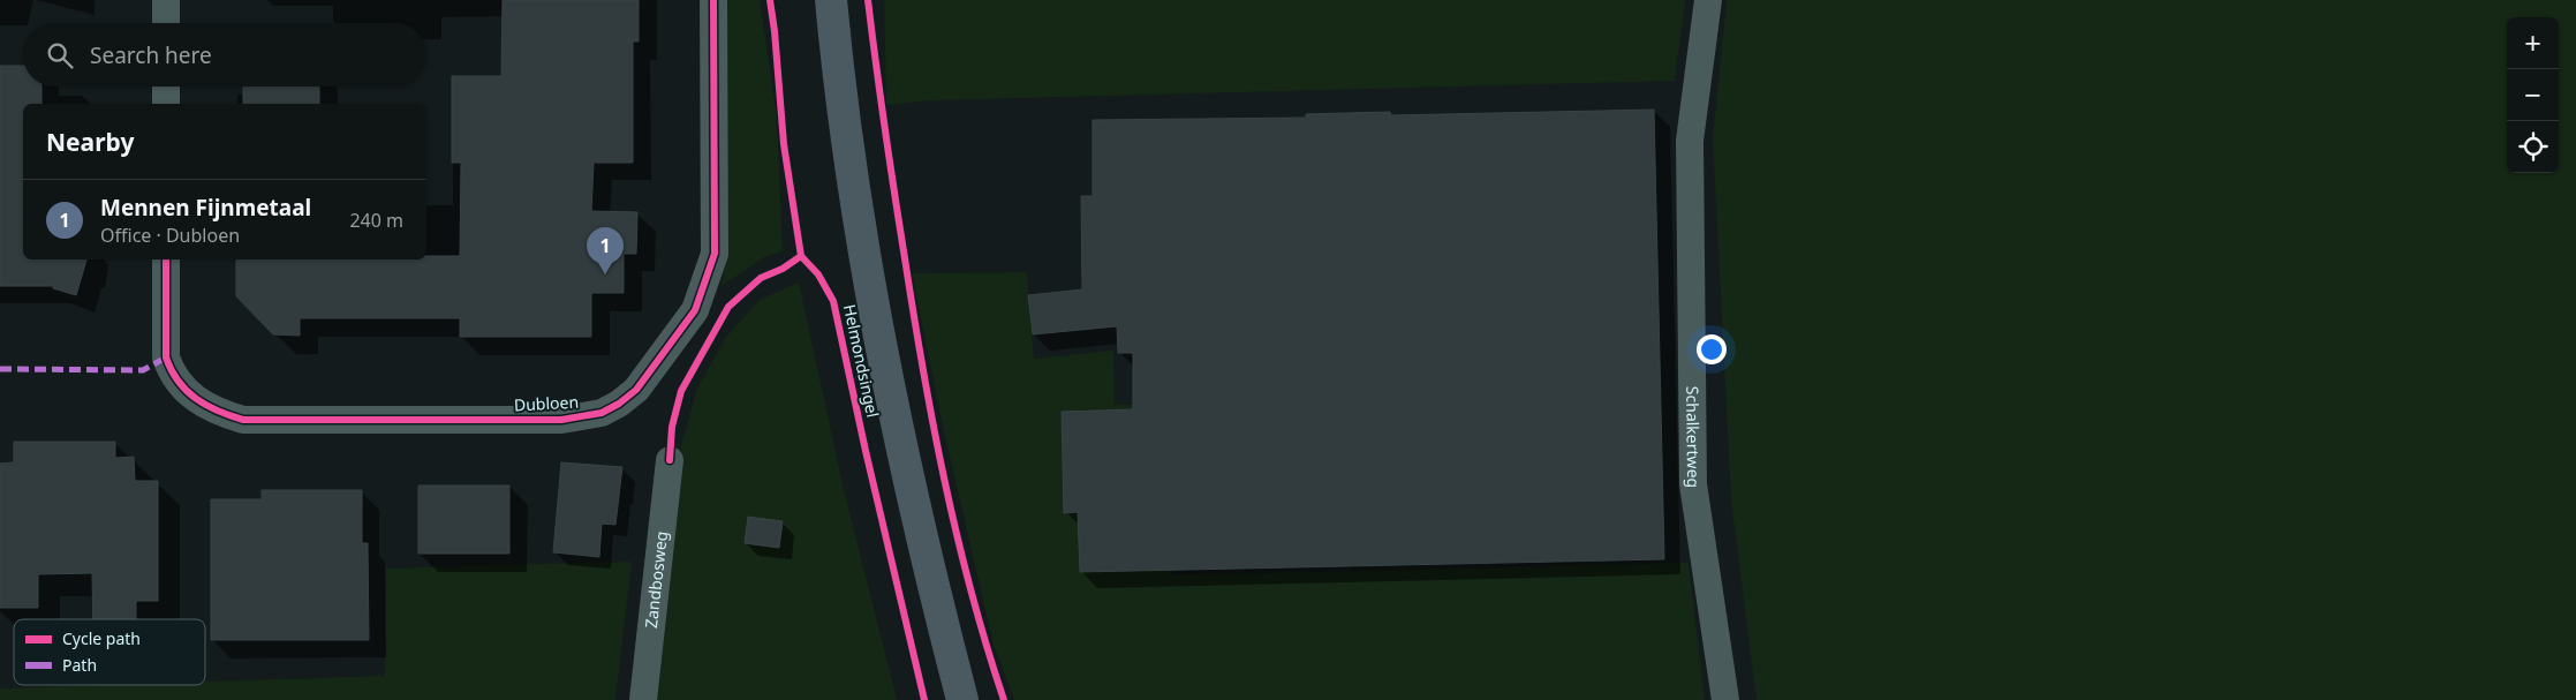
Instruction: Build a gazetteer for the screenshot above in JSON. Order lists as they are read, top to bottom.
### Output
{
  "streets": {
    "main road": ["Helmondsingel"],
    "street": ["Dubloen", "Schalkertweg", "Zandbosweg"]
  },
  "legend": ["Cycle path", "Path"],
  "page": {
    "map_buttons": ["+", "−"],
    "search": "Search here",
    "heading": "Nearby",
    "list": [
      {
        "mark": "1",
        "name": "Mennen Fijnmetaal",
        "note": "Office · Dubloen",
        "value": "240 m"
      }
    ],
    "pins": "1"
  }
}
